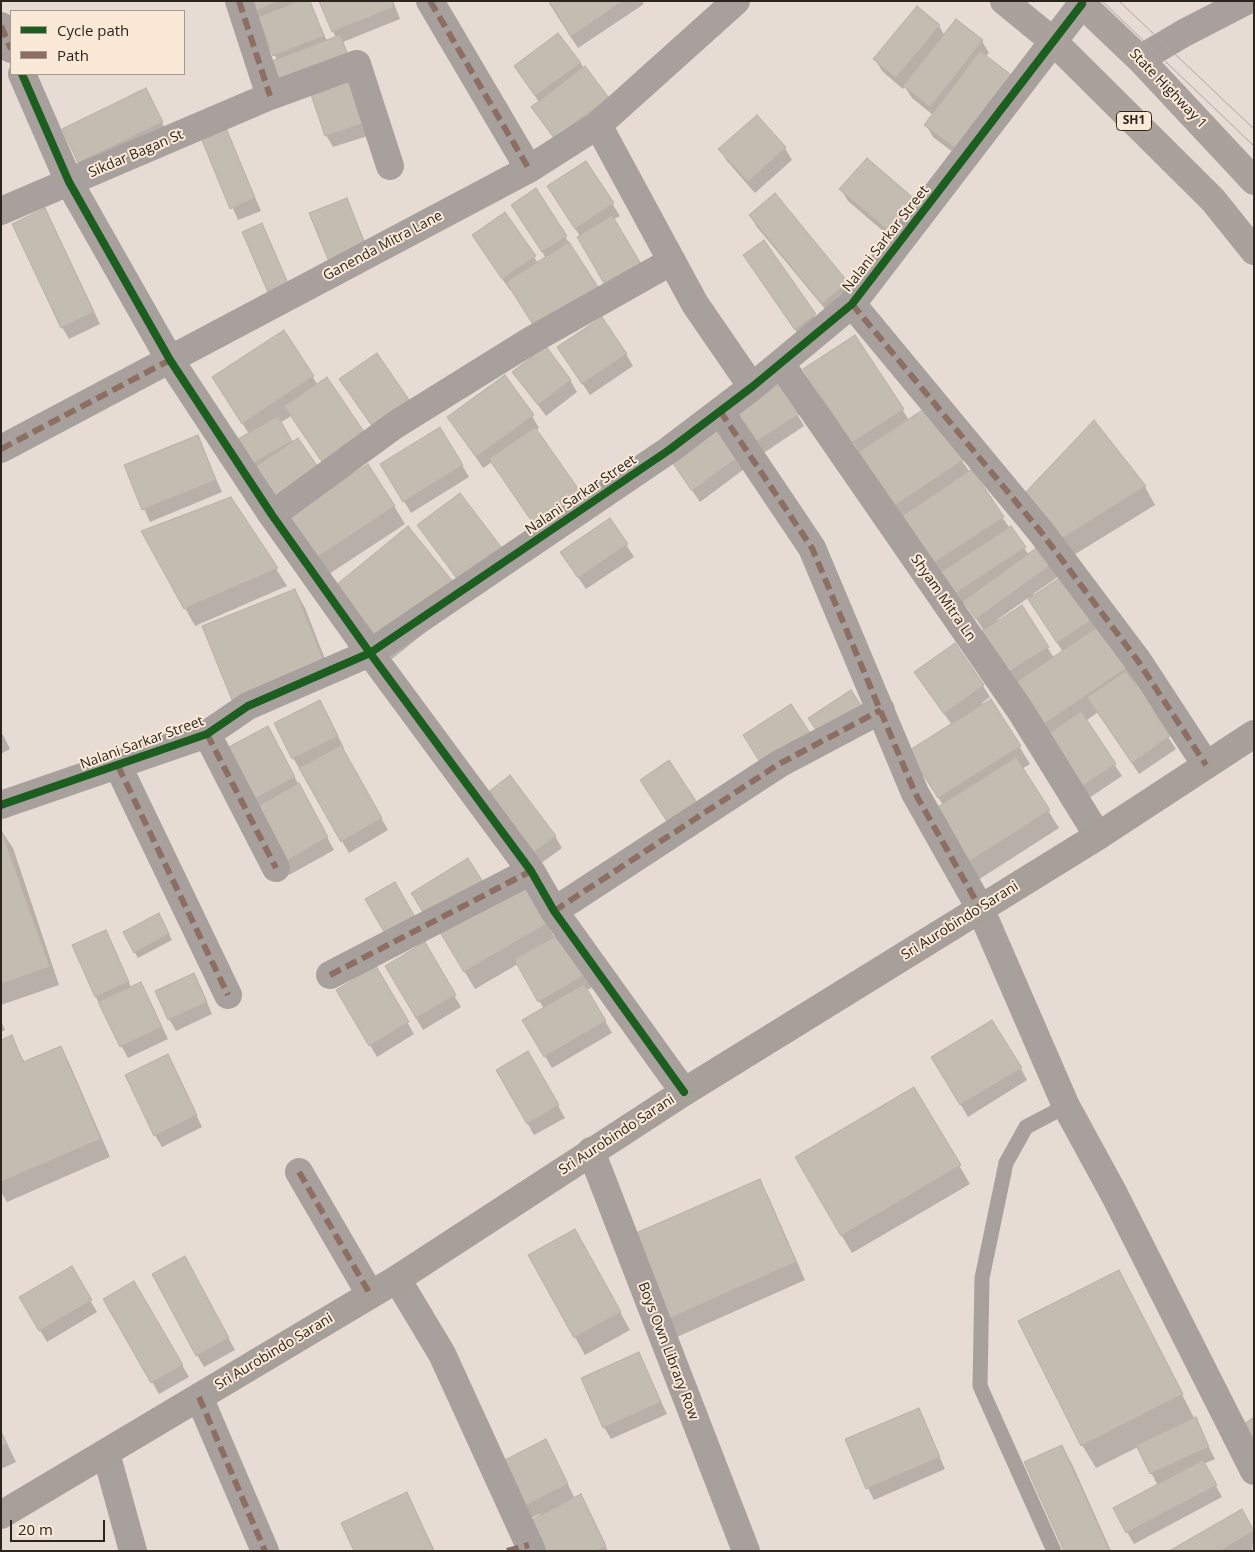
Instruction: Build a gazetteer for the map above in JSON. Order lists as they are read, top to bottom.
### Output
{
  "streets": {
    "main road": ["State Highway 1", "SH1", "Sri Aurobindo Sarani"],
    "street": [
      "Sikdar Bagan St",
      "Nalani Sarkar Street",
      "Ganenda Mitra Lane",
      "Shyam Mitra Ln",
      "Boys Own Library Row"
    ]
  },
  "crossings": [
    ["State Highway 1", "Nalani Sarkar Street"],
    ["SH1", "Nalani Sarkar Street"],
    ["Nalani Sarkar Street", "Shyam Mitra Ln"],
    ["Shyam Mitra Ln", "Sri Aurobindo Sarani"],
    ["Sri Aurobindo Sarani", "Boys Own Library Row"]
  ],
  "legend": ["Cycle path", "Path"],
  "scale_bar": "20 m"
}
